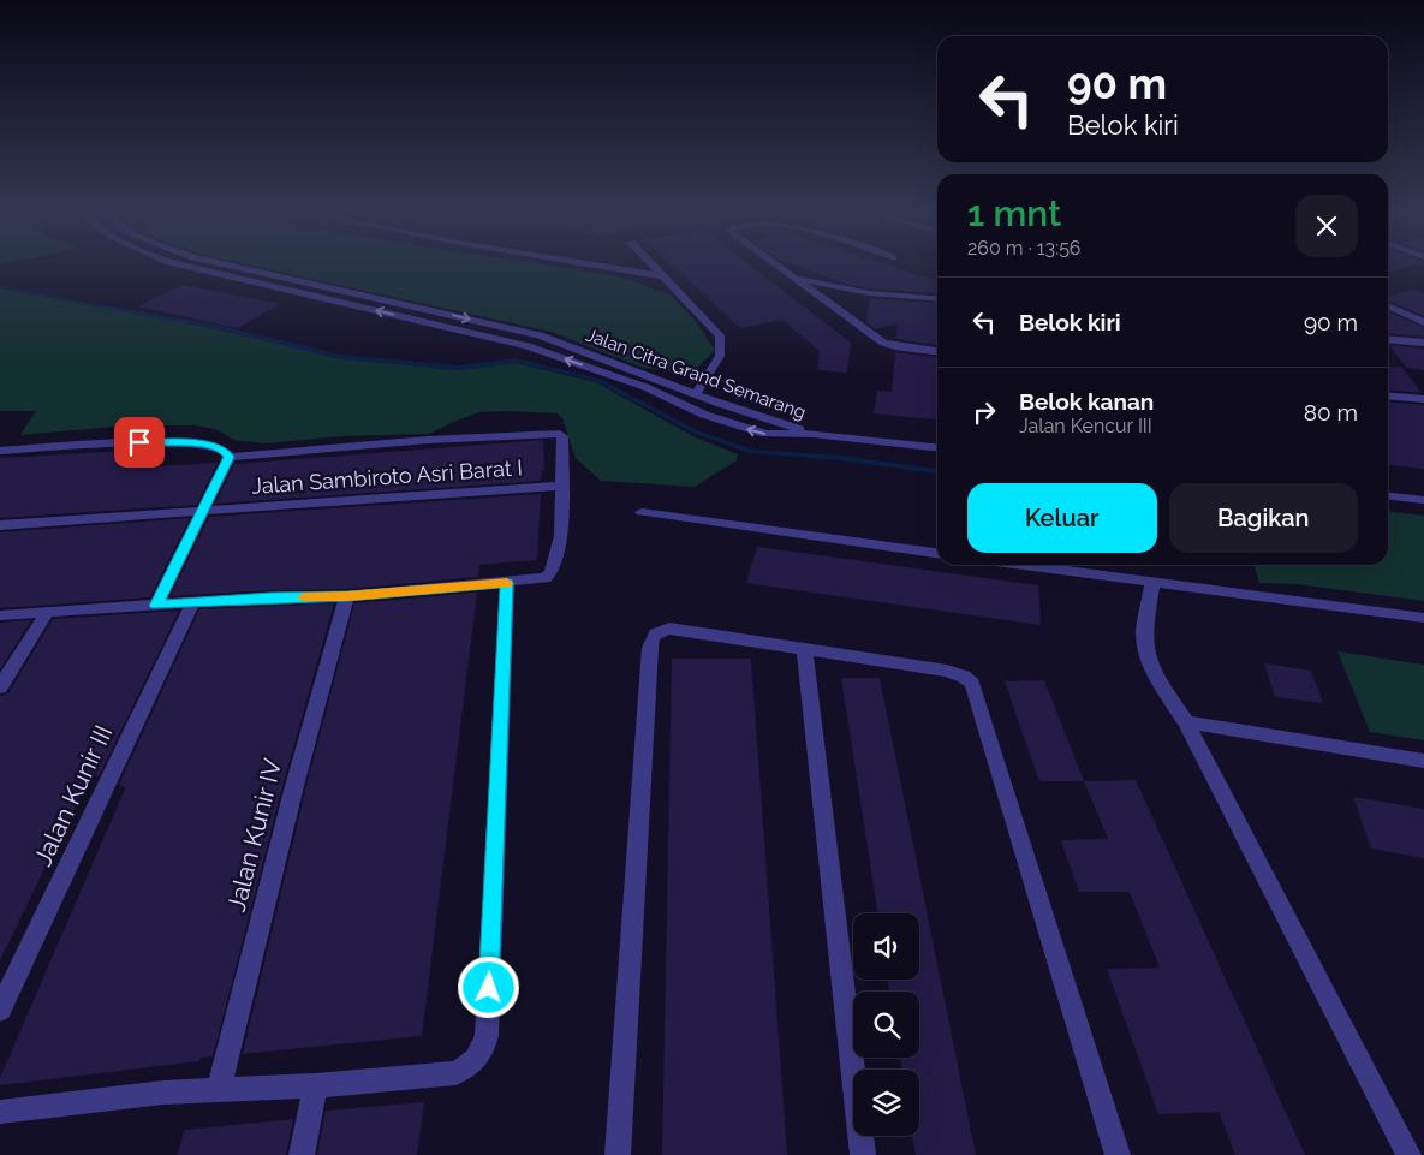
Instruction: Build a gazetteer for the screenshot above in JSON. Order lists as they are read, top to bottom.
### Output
{
  "streets": {
    "street": [
      "Jalan Citra Grand Semarang",
      "Jalan Sambiroto Asri Barat I",
      "Jalan Kunir III",
      "Jalan Kunir IV"
    ]
  },
  "page": {
    "turn": ["90 m", "Belok kiri"],
    "heading": ["1 mnt", "260 m · 13:56"],
    "list": [
      {
        "name": "Belok kiri",
        "value": "90 m"
      },
      {
        "name": "Belok kanan",
        "note": "Jalan Kencur III",
        "value": "80 m"
      }
    ],
    "buttons": ["Keluar", "Bagikan"]
  }
}
